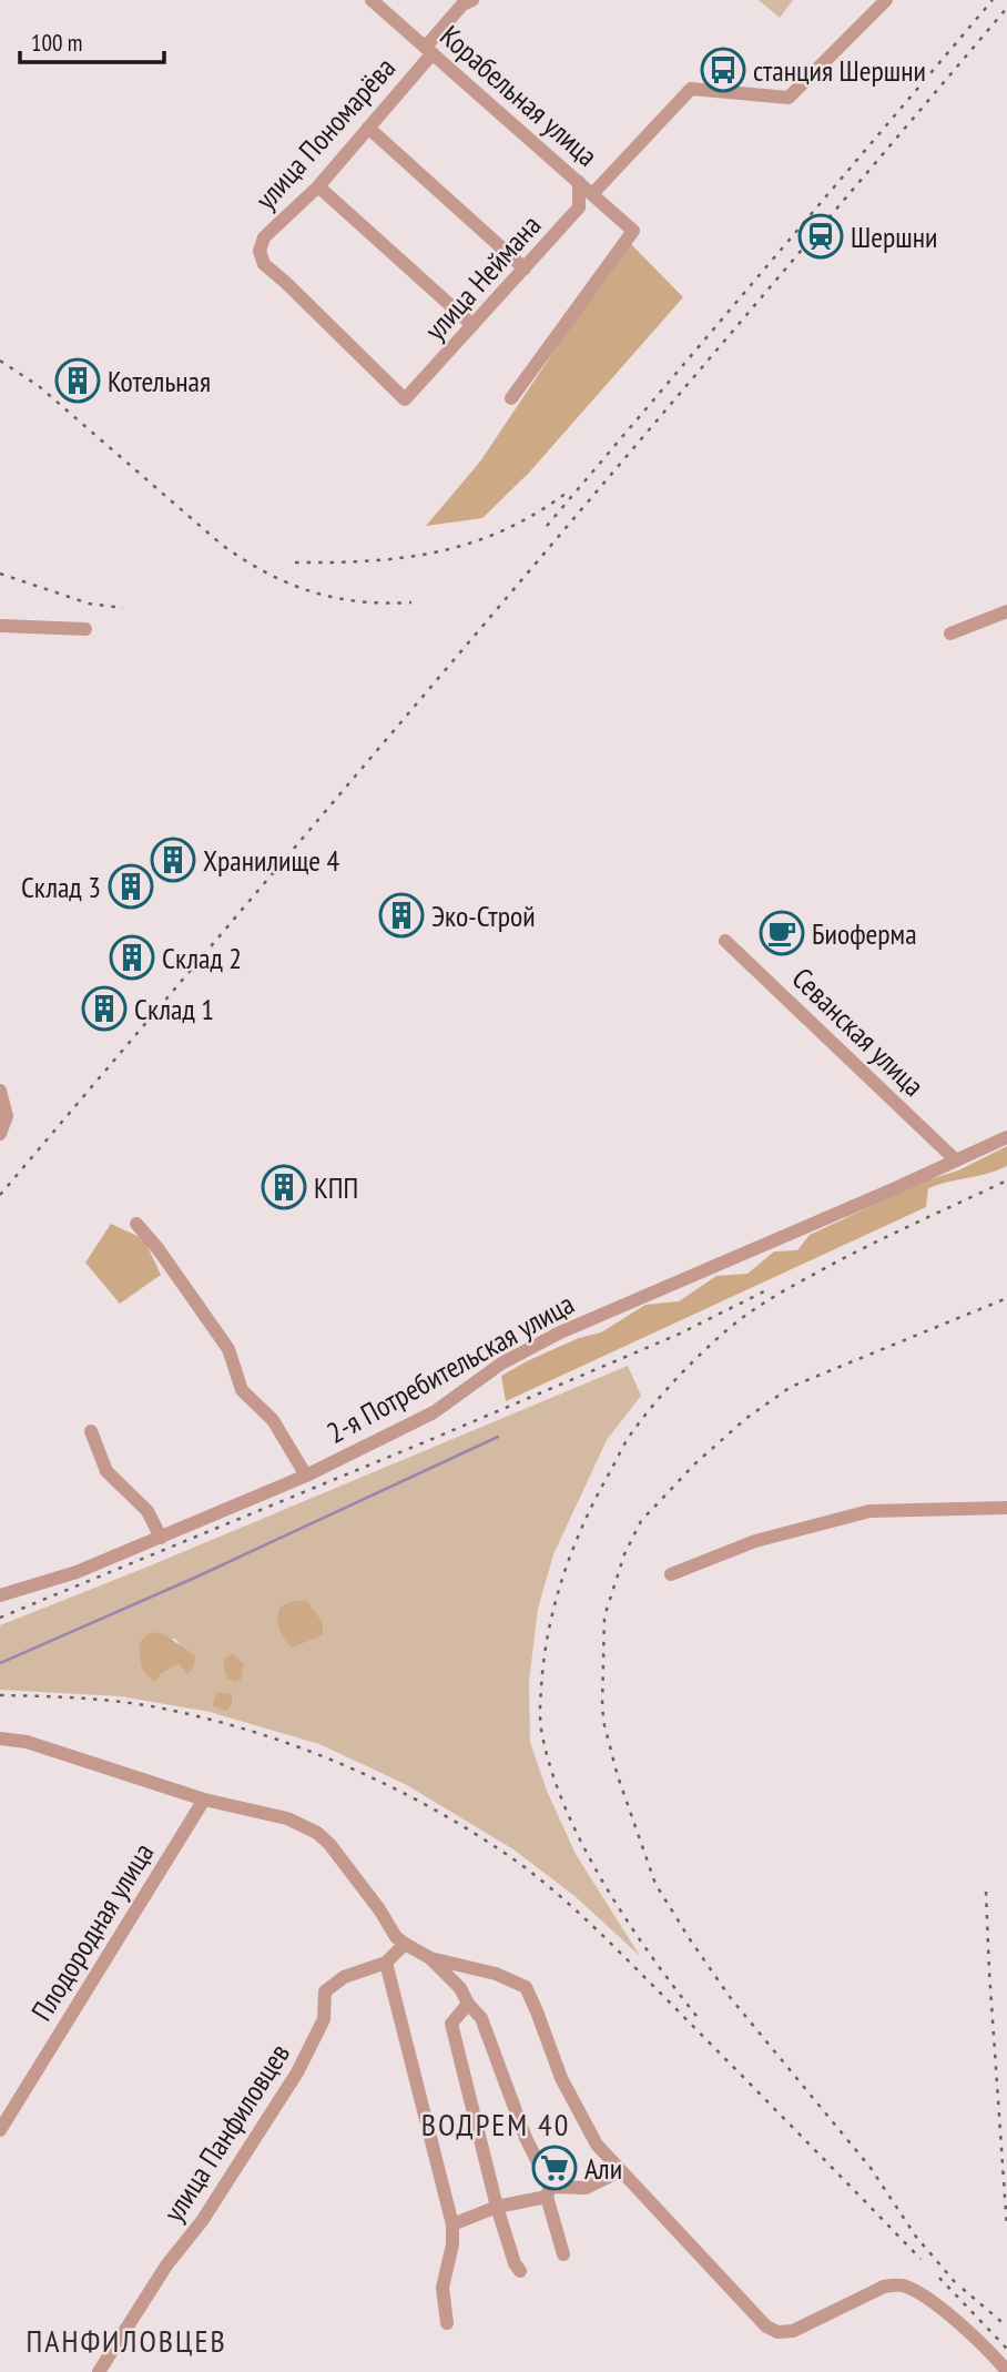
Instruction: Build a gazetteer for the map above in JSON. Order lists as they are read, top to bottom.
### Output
{
  "streets": {
    "street": [
      "Корабельная улица",
      "улица Пономарёва",
      "улица Неймана",
      "Севанская улица",
      "2-я Потребительская улица",
      "Плодородная улица",
      "улица Панфиловцев"
    ]
  },
  "crossings": [
    ["Корабельная улица", "улица Пономарёва"],
    ["Корабельная улица", "улица Неймана"],
    ["улица Пономарёва", "улица Неймана"],
    ["Севанская улица", "2-я Потребительская улица"]
  ],
  "districts": ["ВОДРЕМ 40", "ПАНФИЛОВЦЕВ"],
  "places": {
    "bus stop": ["станция Шершни"],
    "station": ["Шершни"],
    "building": [
      "Котельная",
      "Хранилище 4",
      "Склад 3",
      "Эко-Строй",
      "Склад 2",
      "Склад 1",
      "КПП"
    ],
    "cafe": ["Биоферма"],
    "supermarket": ["Али"]
  },
  "scale_bar": "100 m"
}
